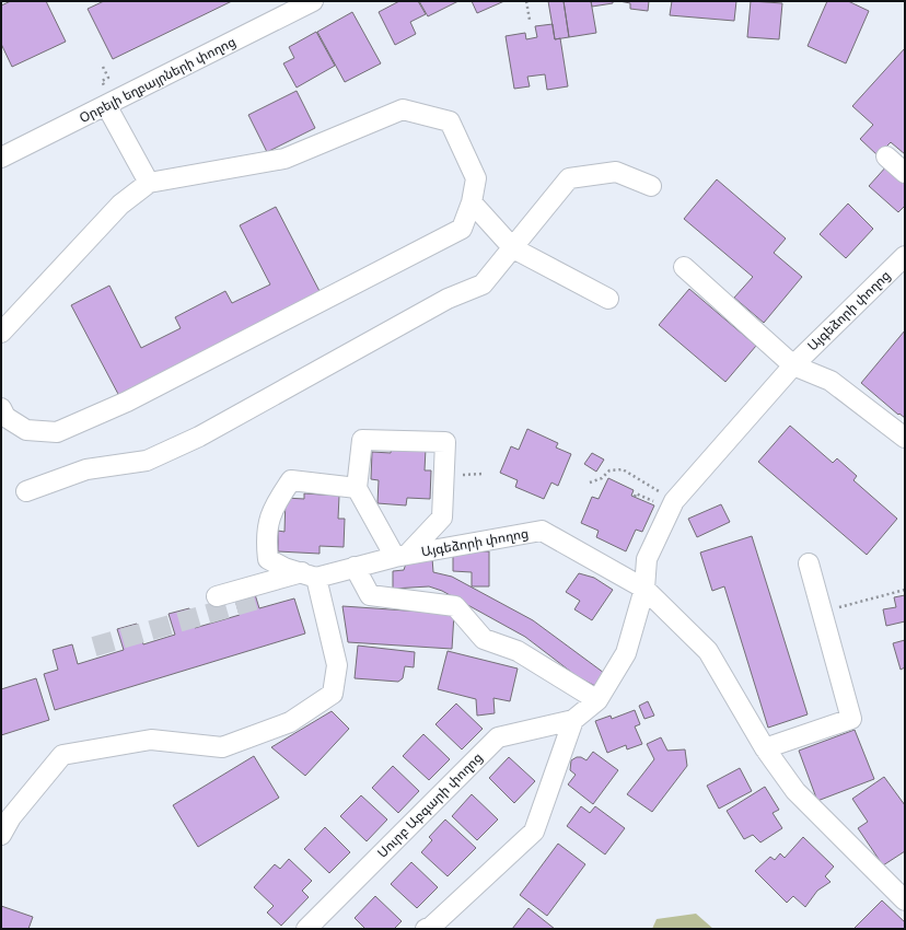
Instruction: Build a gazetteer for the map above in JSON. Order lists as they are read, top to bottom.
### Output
{
  "streets": {
    "street": ["Օրբելի եղբայրների փողոց", "Այգեձորի փողոց", "Սուրբ Աբգարի փողոց"]
  },
  "crossings": [
    ["Այգեձորի փողոց", "Սուրբ Աբգարի փողոց"]
  ]
}
